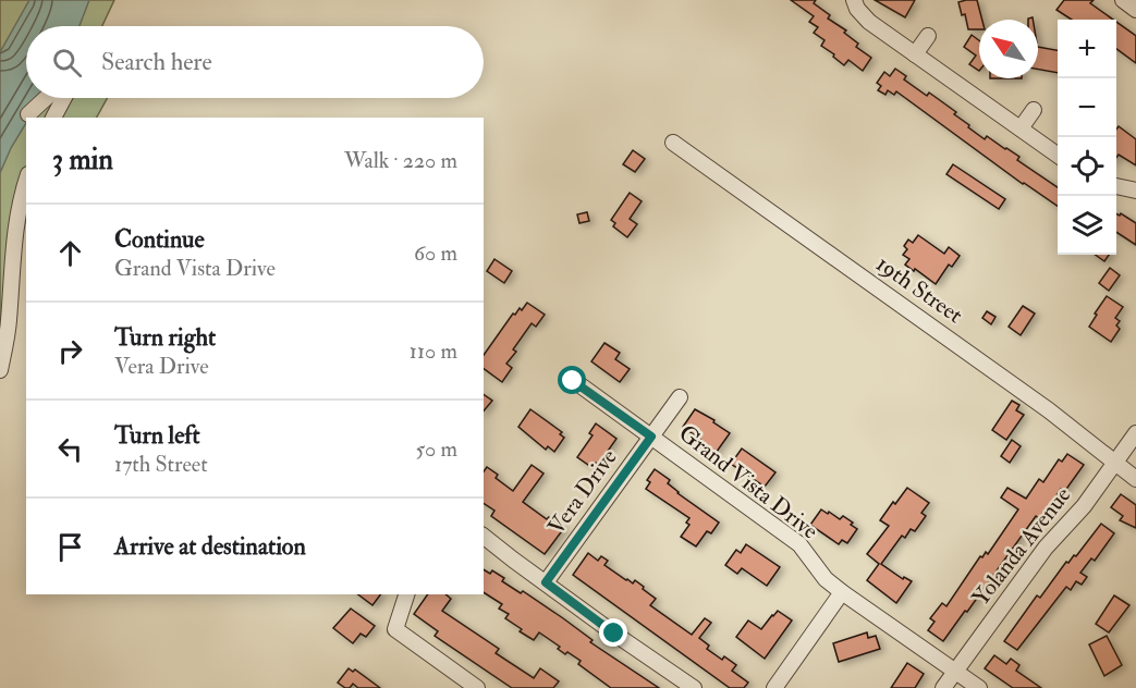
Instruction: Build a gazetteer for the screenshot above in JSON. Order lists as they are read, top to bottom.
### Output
{
  "streets": {
    "street": [
      "19th Street",
      "Grand Vista Drive",
      "Vera Drive",
      "Yolanda Avenue"
    ]
  },
  "crossings": [
    ["19th Street", "Yolanda Avenue"],
    ["Grand Vista Drive", "Vera Drive"],
    ["Grand Vista Drive", "Yolanda Avenue"]
  ],
  "north": "top left",
  "page": {
    "map_buttons": ["+", "−"],
    "search": "Search here",
    "heading": ["3 min", "Walk · 220 m"],
    "list": [
      ["Continue", "Grand Vista Drive", "60 m"],
      ["Turn right", "Vera Drive", "110 m"],
      ["Turn left", "17th Street", "50 m"],
      "Arrive at destination"
    ]
  }
}
